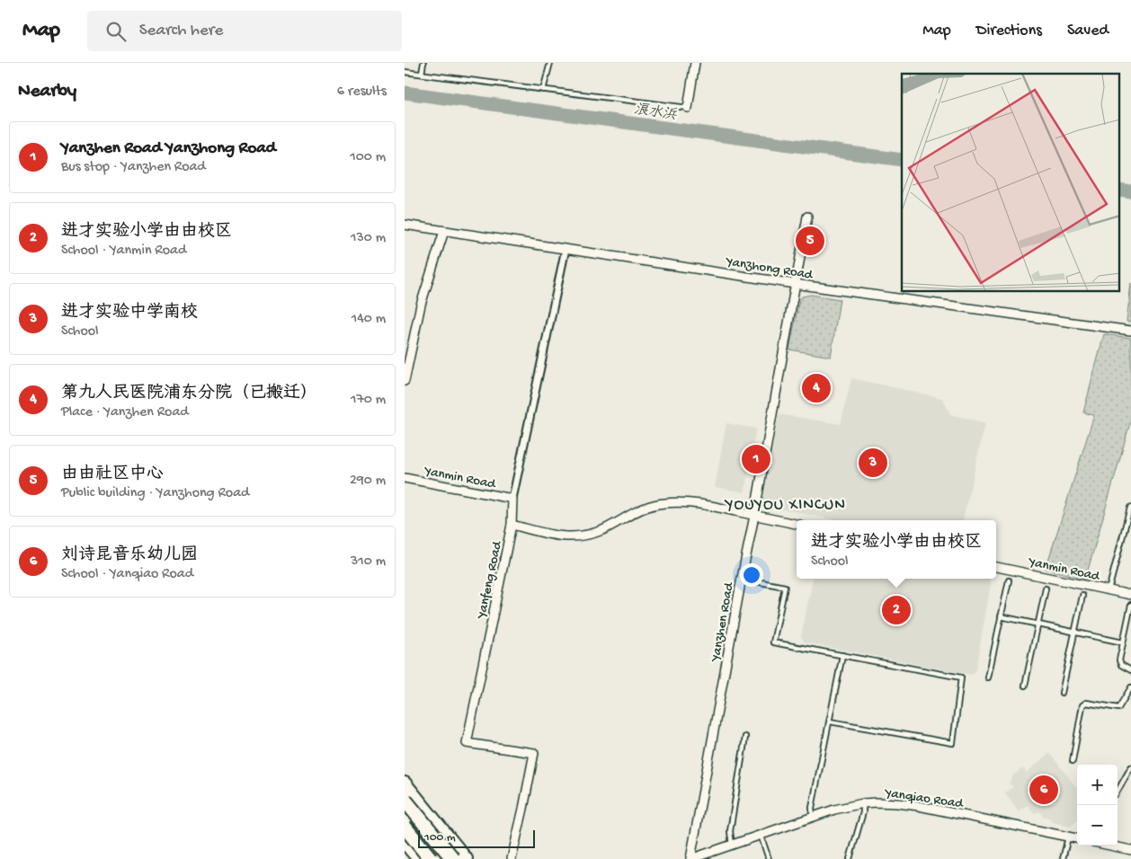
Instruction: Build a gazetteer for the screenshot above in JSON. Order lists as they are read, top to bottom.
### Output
{
  "streets": {
    "street": [
      "Yanzhong Road",
      "Yanmin Road",
      "Yanfeng Road",
      "Yanzhen Road",
      "Yanqiao Road"
    ]
  },
  "crossings": [
    ["Yanzhong Road", "Yanfeng Road"],
    ["Yanzhong Road", "Yanzhen Road"],
    ["Yanmin Road", "Yanfeng Road"],
    ["Yanzhen Road", "Yanqiao Road"]
  ],
  "districts": ["YOUYOU XINCUN"],
  "water": ["浪水浜"],
  "scale_bar": "100 m",
  "page": {
    "header": "Map",
    "search": "Search here",
    "nav": ["Map", "Directions", "Saved"],
    "heading": ["Nearby", "6 results"],
    "list": [
      {
        "mark": "1",
        "name": "Yanzhen Road Yanzhong Road",
        "note": "Bus stop · Yanzhen Road",
        "value": "100 m"
      },
      {
        "mark": "2",
        "name": "进才实验小学由由校区",
        "note": "School · Yanmin Road",
        "value": "130 m"
      },
      {
        "mark": "3",
        "name": "进才实验中学南校",
        "note": "School",
        "value": "140 m"
      },
      {
        "mark": "4",
        "name": "第九人民医院浦东分院（已搬迁）",
        "note": "Place · Yanzhen Road",
        "value": "170 m"
      },
      {
        "mark": "5",
        "name": "由由社区中心",
        "note": "Public building · Yanzhong Road",
        "value": "290 m"
      },
      {
        "mark": "6",
        "name": "刘诗昆音乐幼儿园",
        "note": "School · Yanqiao Road",
        "value": "310 m"
      }
    ],
    "pins": [
      "5",
      "4",
      "1",
      "3",
      "2",
      "6"
    ],
    "popup": ["进才实验小学由由校区", "School"],
    "map_buttons": ["+", "−"],
    "scale": "100 m"
  }
}
